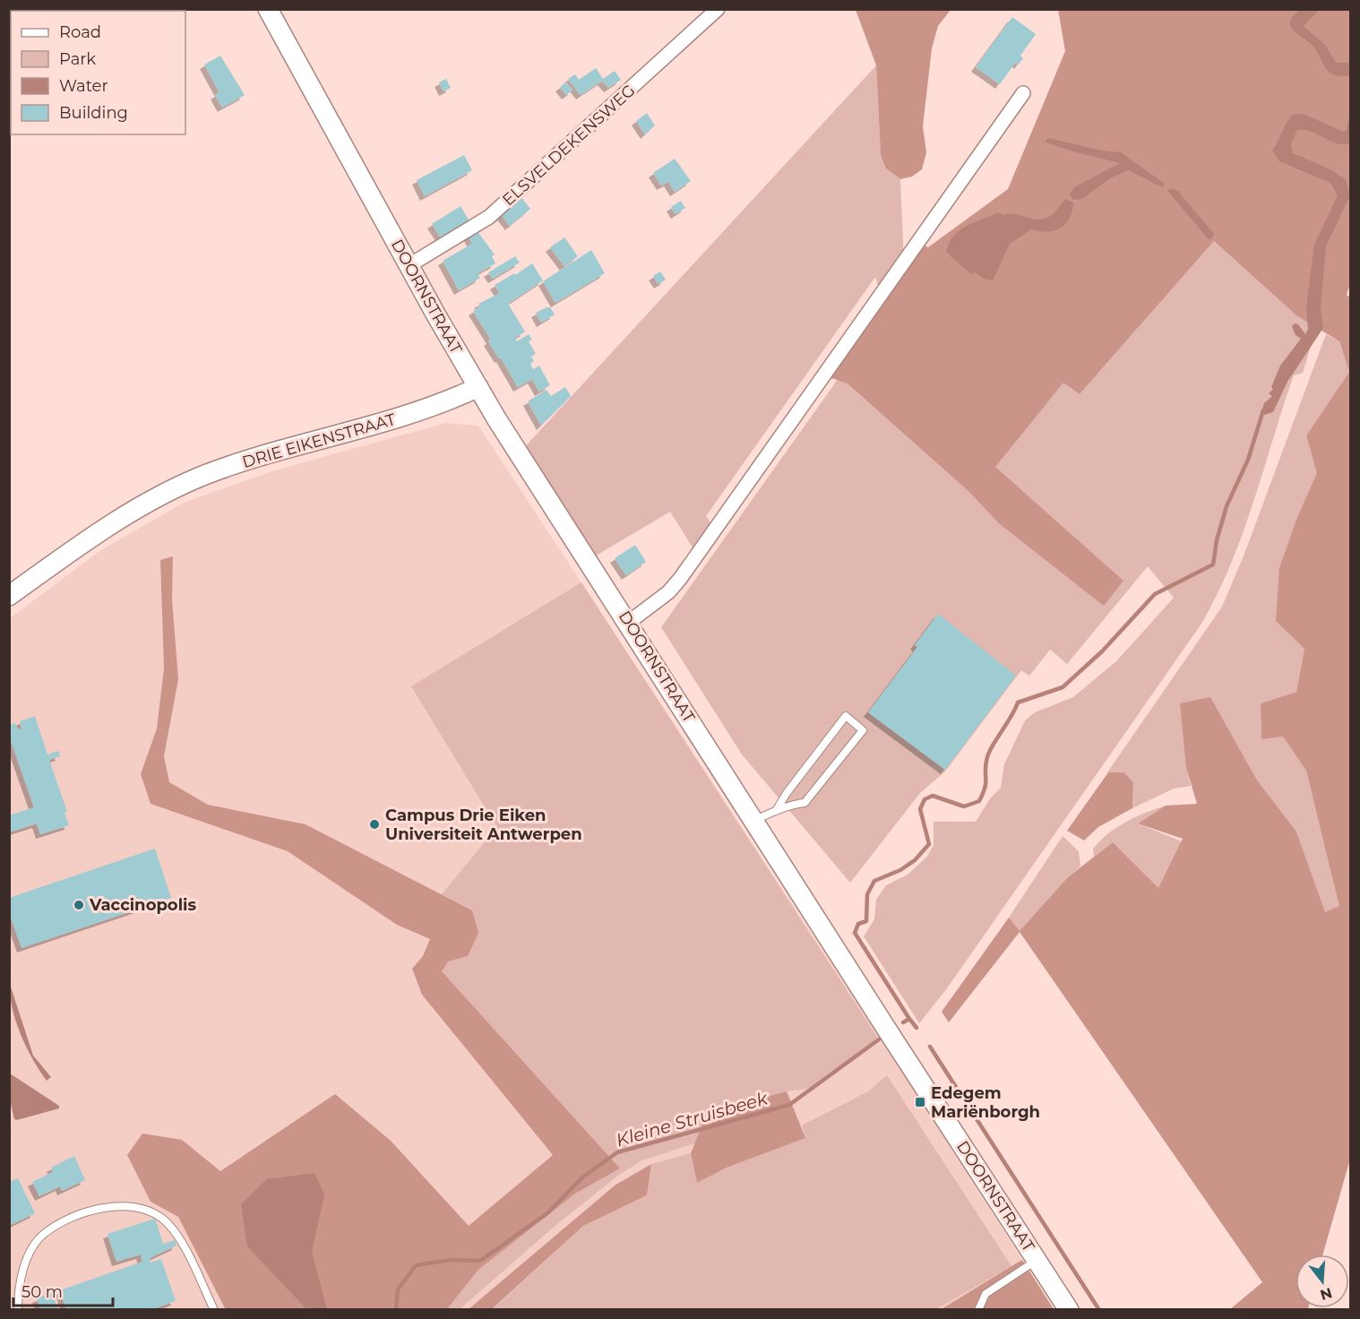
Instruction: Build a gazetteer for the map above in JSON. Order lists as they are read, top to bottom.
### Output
{
  "streets": {
    "street": ["ELSVELDEKENSWEG", "DOORNSTRAAT", "DRIE EIKENSTRAAT"]
  },
  "crossings": [
    ["ELSVELDEKENSWEG", "DOORNSTRAAT"],
    ["DOORNSTRAAT", "DRIE EIKENSTRAAT"]
  ],
  "water": ["Kleine Struisbeek"],
  "places": {
    "other": ["Campus Drie Eiken Universiteit Antwerpen", "Vaccinopolis"],
    "transit": ["Edegem Mariënborgh"]
  },
  "legend": [
    "Road",
    "Park",
    "Water",
    "Building"
  ],
  "scale_bar": "50 m",
  "north": "bottom"
}
